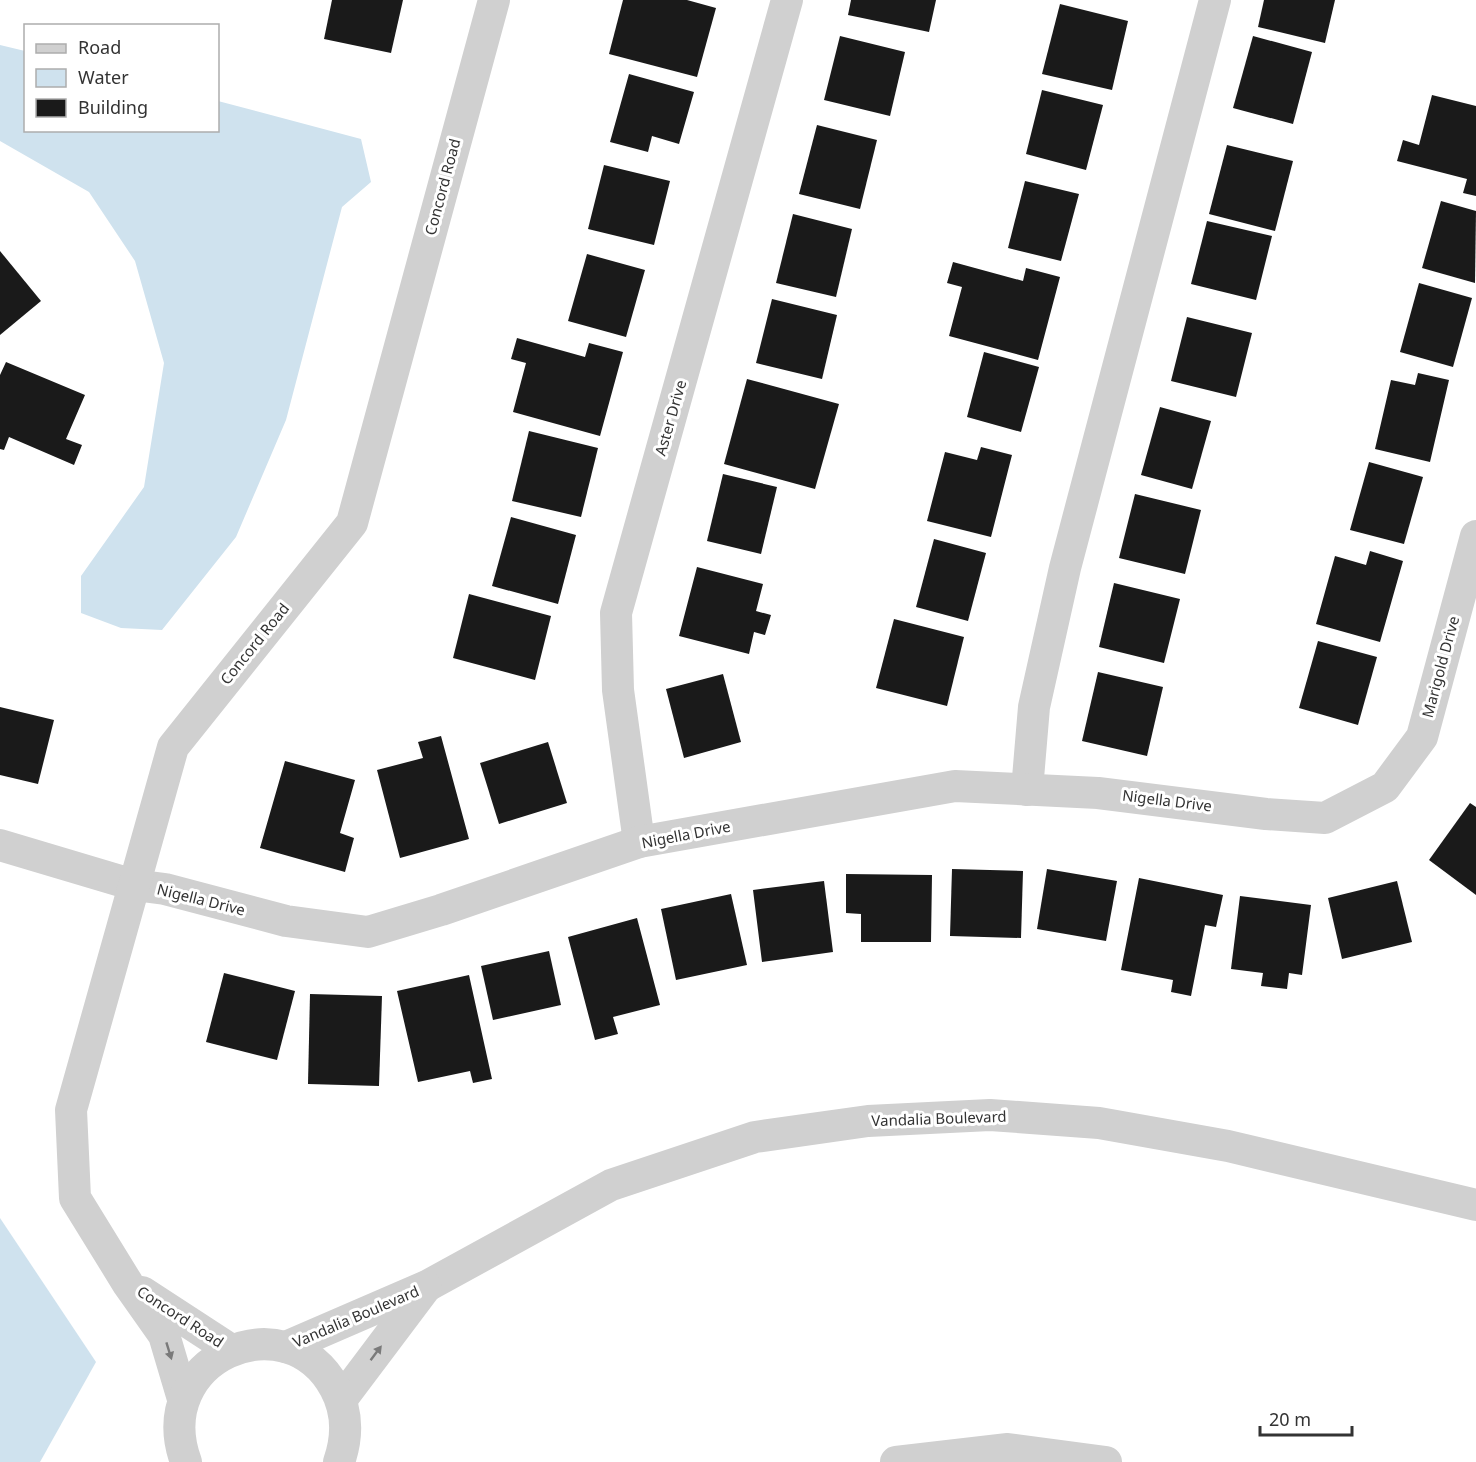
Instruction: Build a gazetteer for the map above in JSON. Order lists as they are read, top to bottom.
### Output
{
  "streets": {
    "street": [
      "Concord Road",
      "Aster Drive",
      "Marigold Drive",
      "Nigella Drive",
      "Vandalia Boulevard"
    ]
  },
  "crossings": [
    ["Concord Road", "Nigella Drive"],
    ["Aster Drive", "Nigella Drive"],
    ["Marigold Drive", "Nigella Drive"]
  ],
  "legend": ["Road", "Water", "Building"],
  "scale_bar": "20 m"
}
